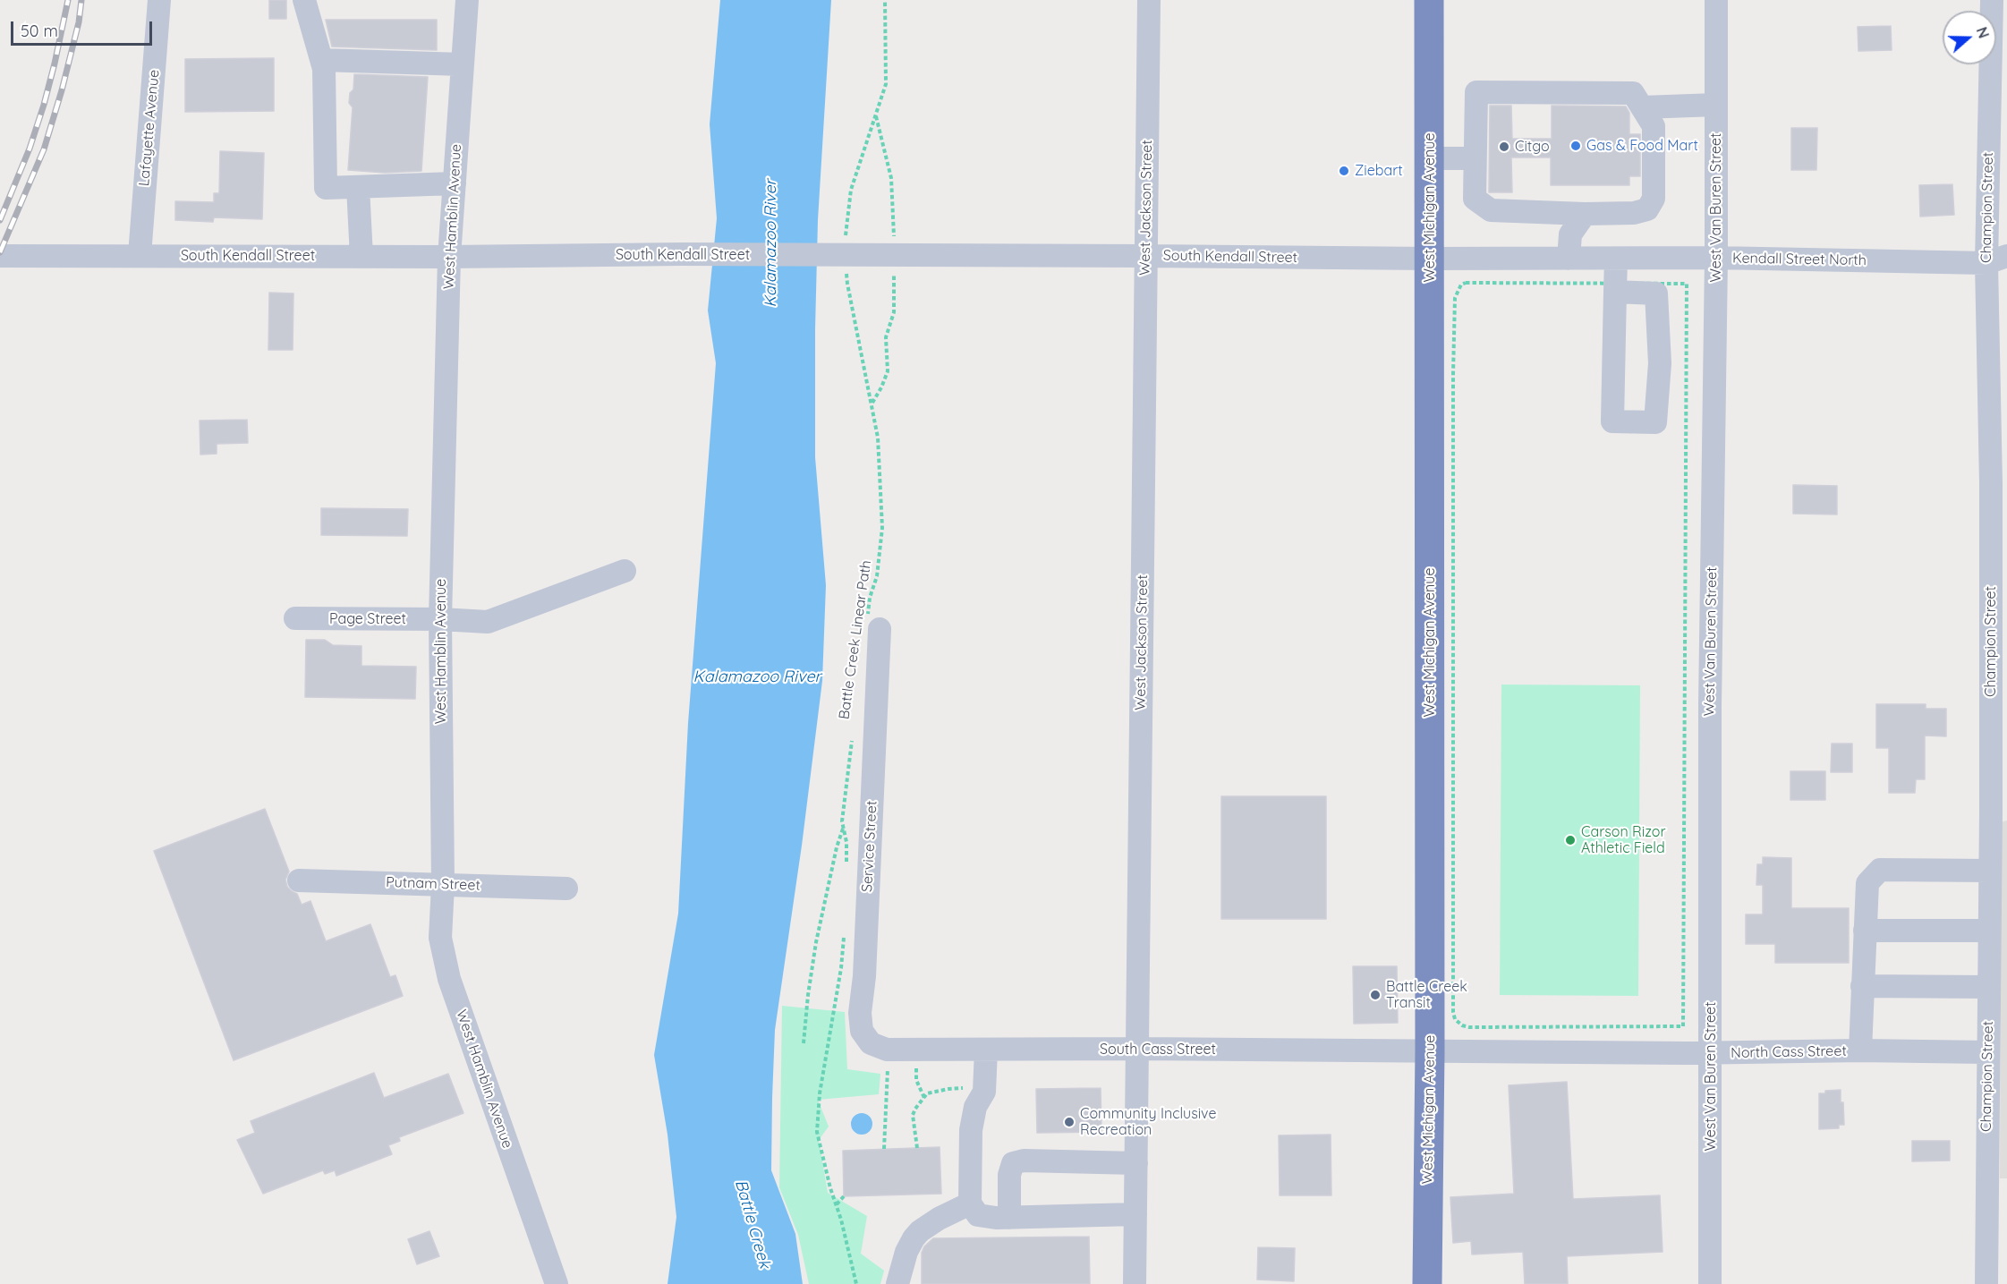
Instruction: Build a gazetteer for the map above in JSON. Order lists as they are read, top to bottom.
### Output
{
  "streets": {
    "highway": ["West Michigan Avenue"],
    "street": [
      "Lafayette Avenue",
      "West Jackson Street",
      "West Van Buren Street",
      "Champion Street",
      "West Hamblin Avenue",
      "South Kendall Street",
      "Kendall Street North",
      "Page Street",
      "Service Street",
      "Putnam Street",
      "South Cass Street",
      "North Cass Street"
    ],
    "path": ["Battle Creek Linear Path"]
  },
  "crossings": [
    ["Lafayette Avenue", "South Kendall Street"],
    ["West Jackson Street", "South Kendall Street"],
    ["West Jackson Street", "South Cass Street"],
    ["West Michigan Avenue", "South Kendall Street"],
    ["West Michigan Avenue", "Kendall Street North"],
    ["West Michigan Avenue", "South Cass Street"],
    ["West Michigan Avenue", "North Cass Street"],
    ["West Van Buren Street", "Kendall Street North"],
    ["West Van Buren Street", "North Cass Street"],
    ["Champion Street", "Kendall Street North"],
    ["Champion Street", "North Cass Street"],
    ["West Hamblin Avenue", "South Kendall Street"],
    ["West Hamblin Avenue", "Page Street"],
    ["West Hamblin Avenue", "Putnam Street"],
    ["South Kendall Street", "Kendall Street North"],
    ["Battle Creek Linear Path", "Service Street"],
    ["Service Street", "South Cass Street"],
    ["South Cass Street", "North Cass Street"]
  ],
  "water": ["Kalamazoo River", "Battle Creek"],
  "places": [
    "Gas & Food Mart",
    "Citgo",
    "Ziebart",
    "Carson Rizor Athletic Field",
    "Battle Creek Transit",
    "Community Inclusive Recreation"
  ],
  "scale_bar": "50 m",
  "north": "right"
}
